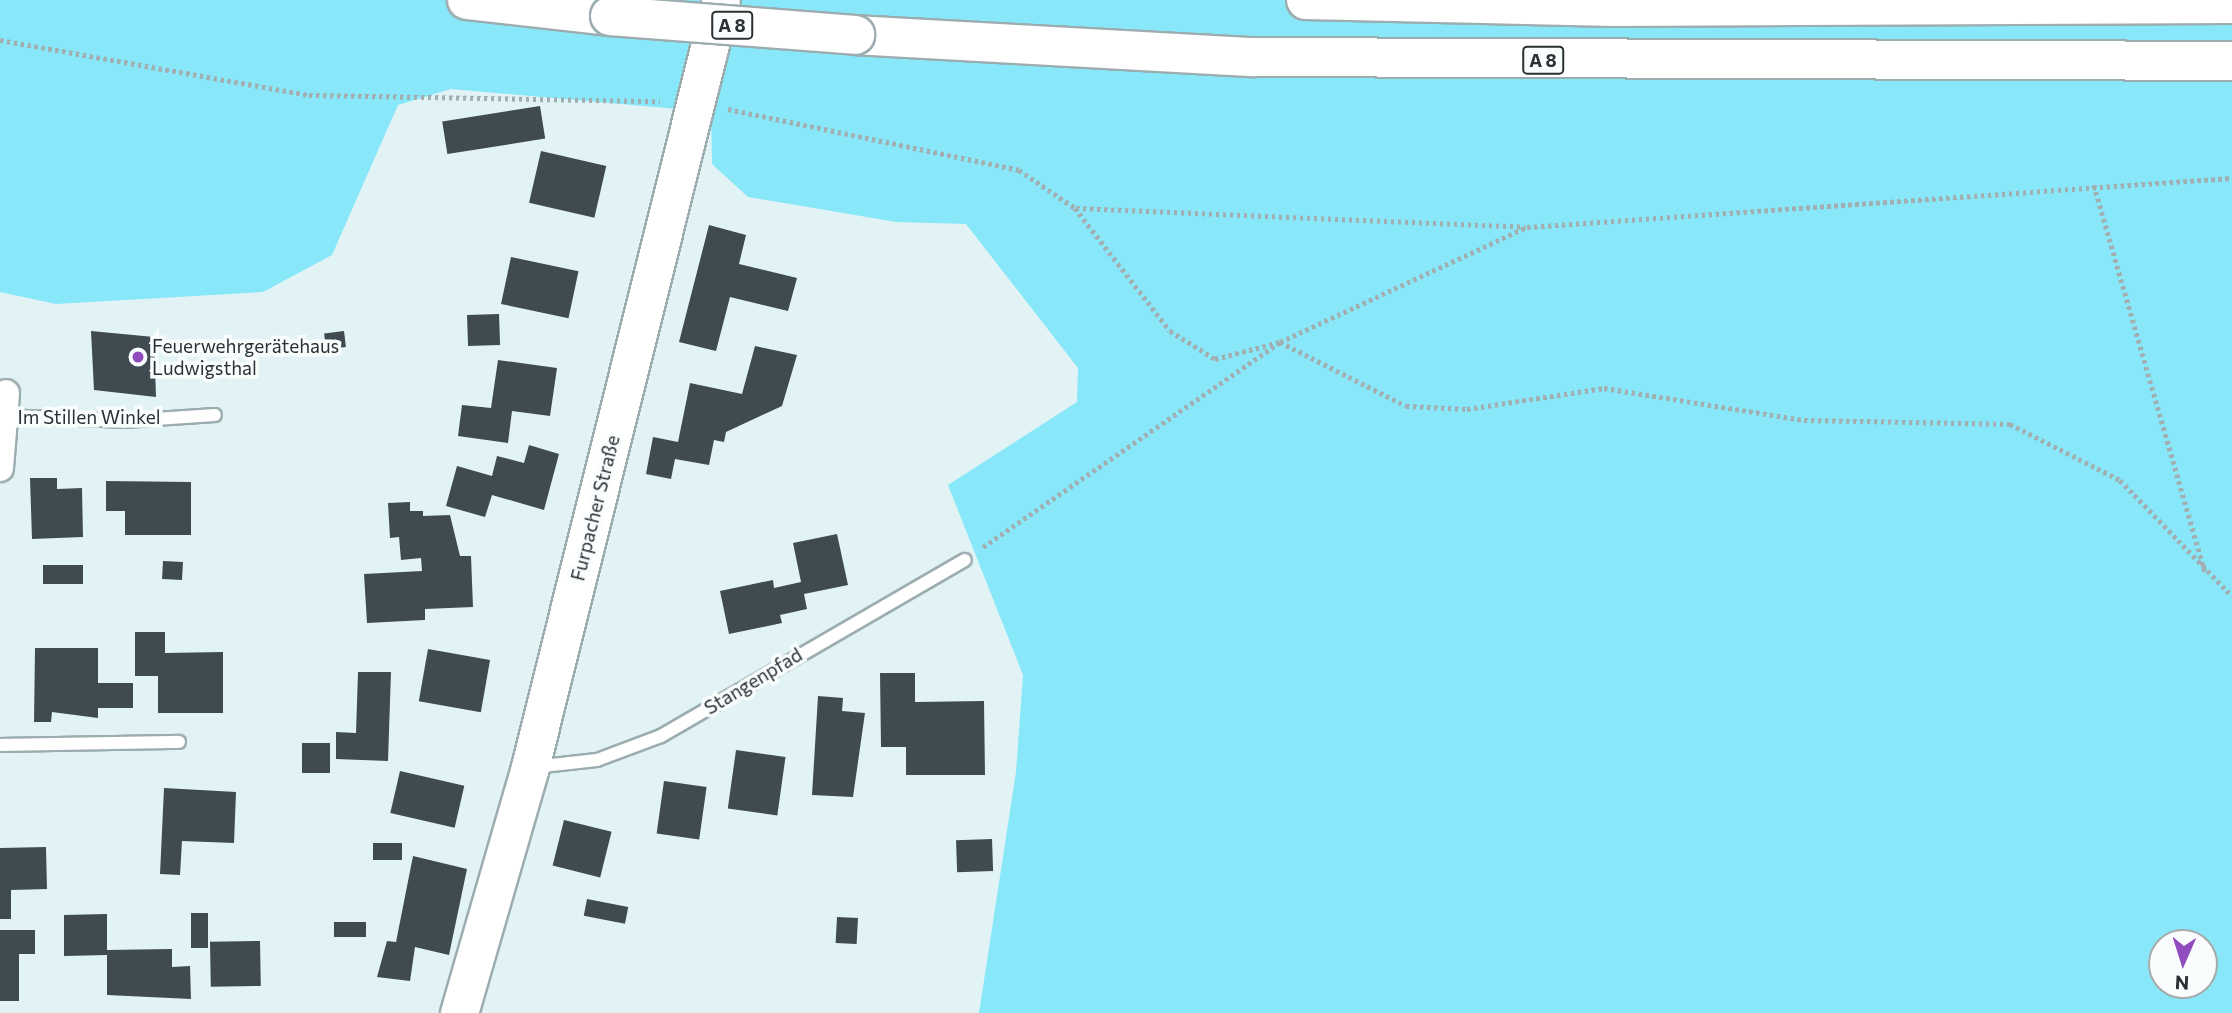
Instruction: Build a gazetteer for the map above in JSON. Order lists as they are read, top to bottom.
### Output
{
  "streets": {
    "highway": ["A 8"],
    "street": ["Im Stillen Winkel", "Furpacher Straße"],
    "lane": ["Stangenpfad"]
  },
  "crossings": [
    ["Furpacher Straße", "Stangenpfad"]
  ],
  "places": ["Feuerwehrgerätehaus Ludwigsthal"],
  "north": "bottom"
}
